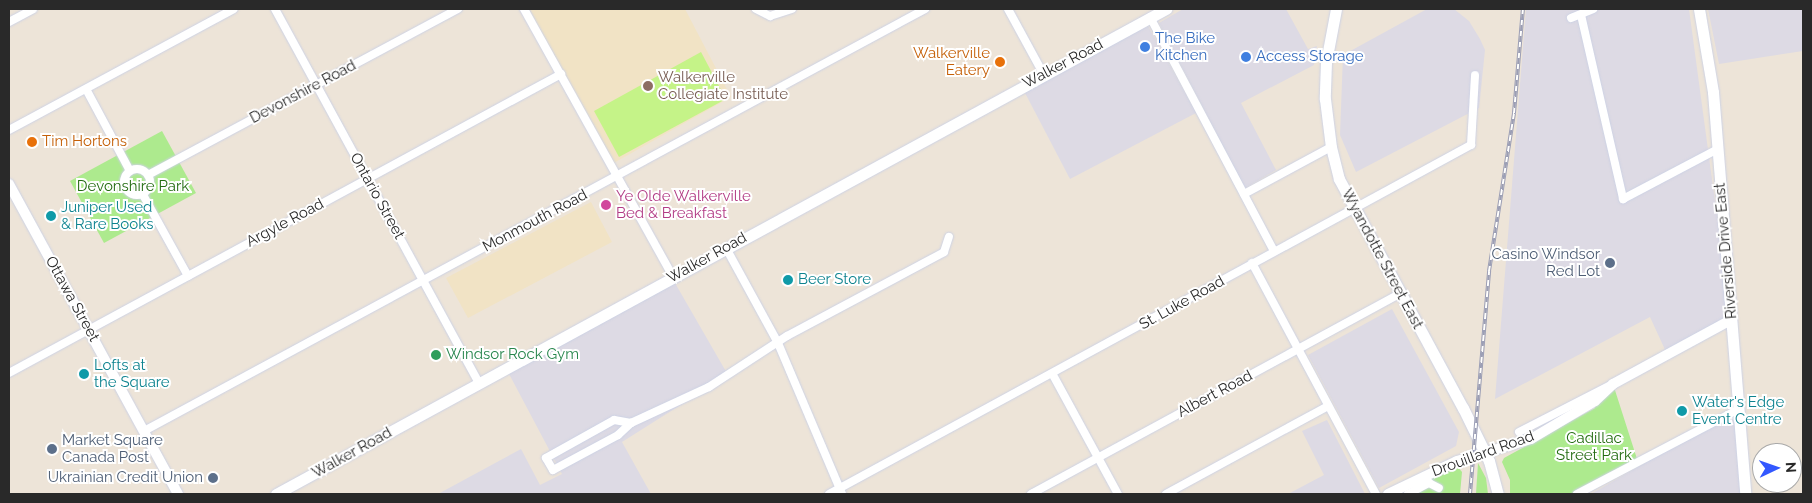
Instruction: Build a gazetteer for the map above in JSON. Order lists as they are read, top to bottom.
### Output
{
  "streets": {
    "main road": ["Walker Road", "Riverside Drive East", "Wyandotte Street East"],
    "street": [
      "Devonshire Road",
      "Ontario Street",
      "Monmouth Road",
      "Argyle Road",
      "Ottawa Street",
      "St. Luke Road",
      "Albert Road",
      "Drouillard Road"
    ]
  },
  "crossings": [
    ["Walker Road", "Ontario Street"],
    ["Devonshire Road", "Ontario Street"],
    ["Ontario Street", "Monmouth Road"],
    ["Ontario Street", "Argyle Road"],
    ["Monmouth Road", "Ottawa Street"],
    ["Argyle Road", "Ottawa Street"],
    ["Riverside Drive East", "Drouillard Road"],
    ["Wyandotte Street East", "St. Luke Road"],
    ["Wyandotte Street East", "Albert Road"],
    ["Wyandotte Street East", "Drouillard Road"]
  ],
  "parks": ["Devonshire Park", "Cadillac Street Park"],
  "places": [
    "The Bike Kitchen",
    "Access Storage",
    "Walkerville Eatery",
    "Walkerville Collegiate Institute",
    "Tim Hortons",
    "Ye Olde Walkerville Bed & Breakfast",
    "Juniper Used & Rare Books",
    "Casino Windsor Red Lot",
    "Beer Store",
    "Windsor Rock Gym",
    "Lofts at the Square",
    "Water's Edge Event Centre",
    "Market Square Canada Post",
    "Ukrainian Credit Union"
  ],
  "north": "right"
}
